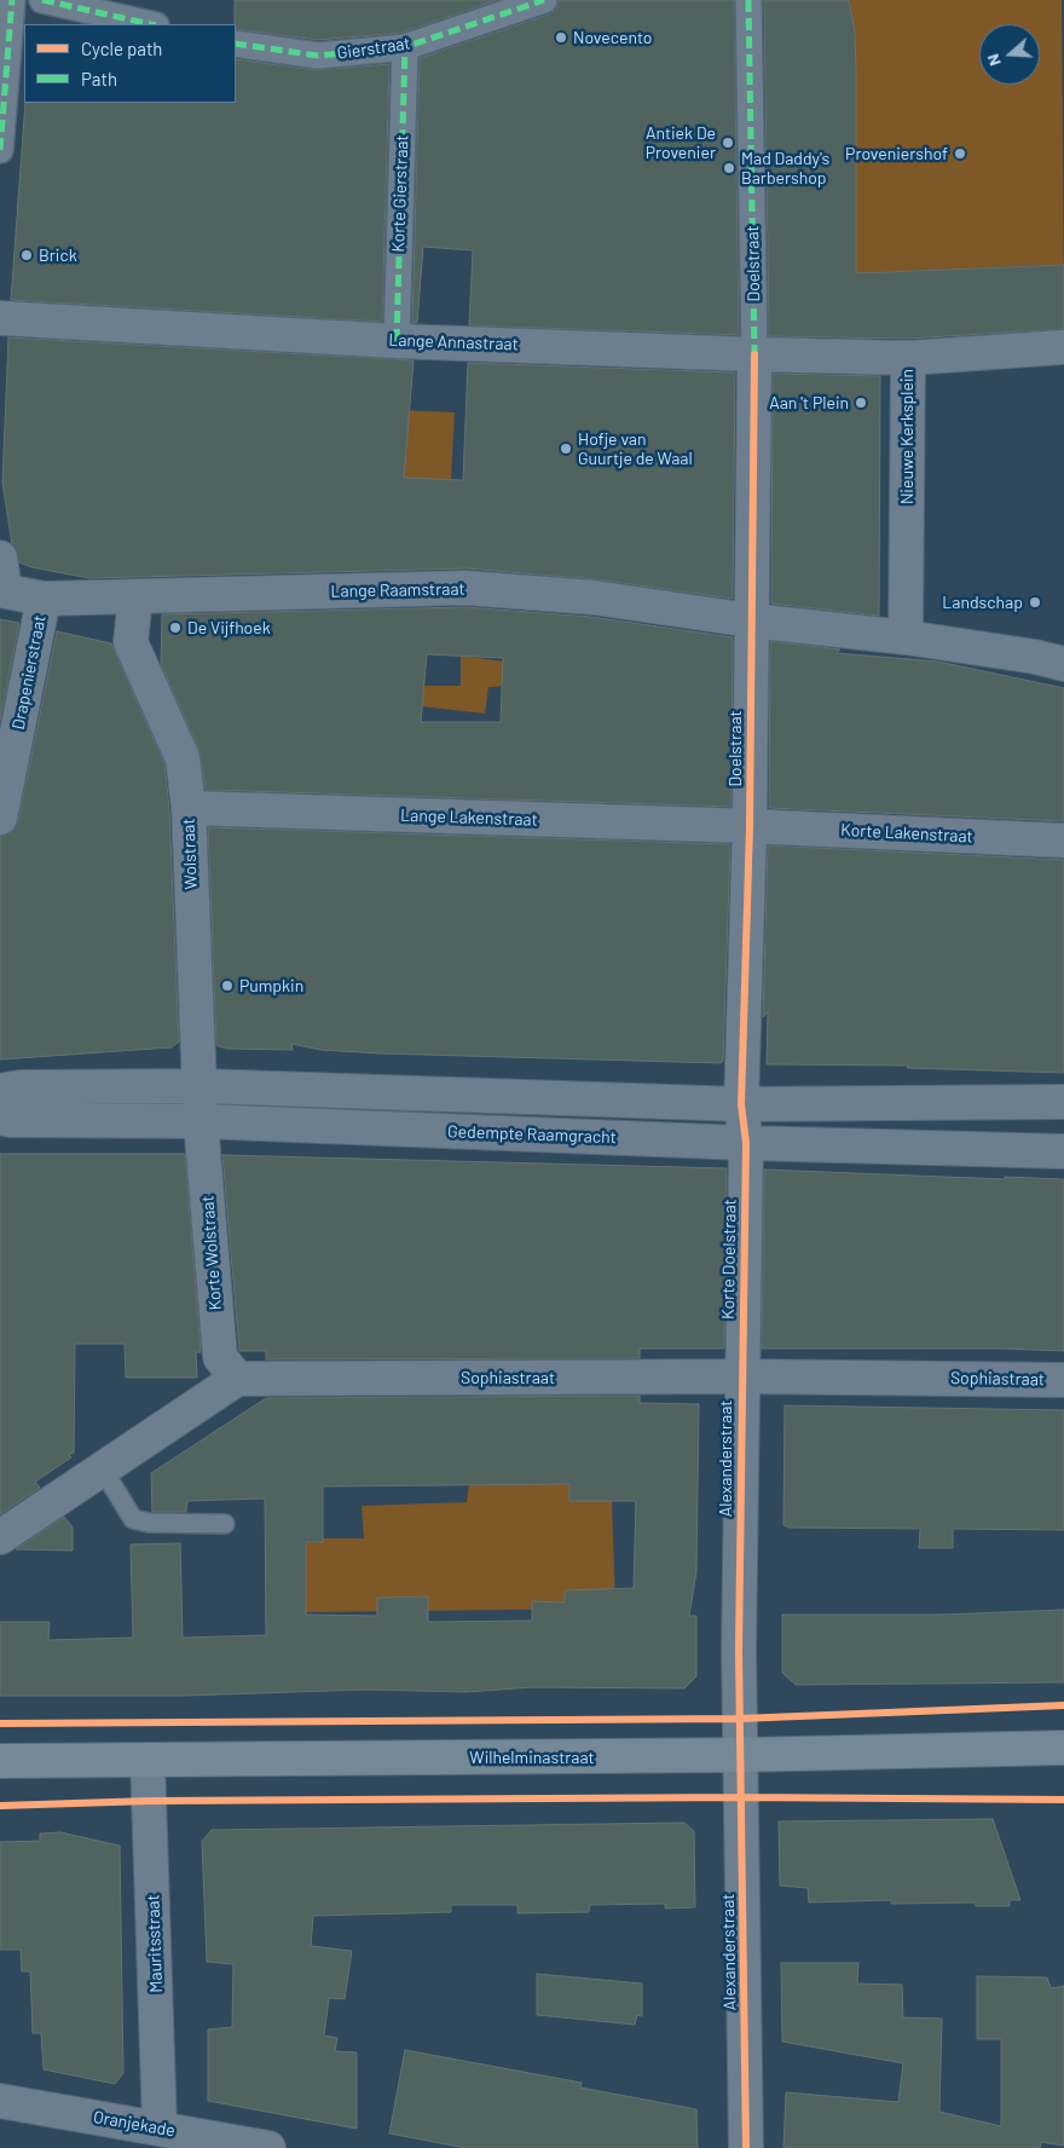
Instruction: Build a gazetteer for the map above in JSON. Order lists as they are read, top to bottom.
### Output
{
  "streets": {
    "main road": ["Wilhelminastraat"],
    "street": [
      "Gierstraat",
      "Korte Gierstraat",
      "Doelstraat",
      "Lange Annastraat",
      "Nieuwe Kerksplein",
      "Lange Raamstraat",
      "Drapenierstraat",
      "Lange Lakenstraat",
      "Korte Lakenstraat",
      "Wolstraat",
      "Gedempte Raamgracht",
      "Korte Wolstraat",
      "Korte Doelstraat",
      "Sophiastraat",
      "Alexanderstraat",
      "Mauritsstraat",
      "Oranjekade"
    ]
  },
  "crossings": [
    ["Gierstraat", "Korte Gierstraat"],
    ["Korte Gierstraat", "Lange Annastraat"],
    ["Doelstraat", "Lange Annastraat"],
    ["Doelstraat", "Lange Raamstraat"],
    ["Doelstraat", "Lange Lakenstraat"],
    ["Doelstraat", "Korte Lakenstraat"],
    ["Doelstraat", "Gedempte Raamgracht"],
    ["Doelstraat", "Korte Doelstraat"],
    ["Lange Annastraat", "Nieuwe Kerksplein"],
    ["Lange Raamstraat", "Drapenierstraat"],
    ["Lange Raamstraat", "Wolstraat"],
    ["Lange Lakenstraat", "Korte Lakenstraat"],
    ["Lange Lakenstraat", "Wolstraat"],
    ["Wolstraat", "Gedempte Raamgracht"],
    ["Wolstraat", "Korte Wolstraat"],
    ["Gedempte Raamgracht", "Korte Wolstraat"],
    ["Gedempte Raamgracht", "Korte Doelstraat"],
    ["Korte Wolstraat", "Sophiastraat"],
    ["Korte Doelstraat", "Sophiastraat"],
    ["Korte Doelstraat", "Alexanderstraat"],
    ["Sophiastraat", "Alexanderstraat"],
    ["Alexanderstraat", "Wilhelminastraat"],
    ["Wilhelminastraat", "Mauritsstraat"],
    ["Mauritsstraat", "Oranjekade"]
  ],
  "places": [
    "Novecento",
    "Antiek De Provenier",
    "Proveniershof",
    "Mad Daddy's Barbershop",
    "Brick",
    "Aan 't Plein",
    "Hofje van Guurtje de Waal",
    "Landschap",
    "De Vijfhoek",
    "Pumpkin"
  ],
  "legend": ["Cycle path", "Path"],
  "north": "left"
}
